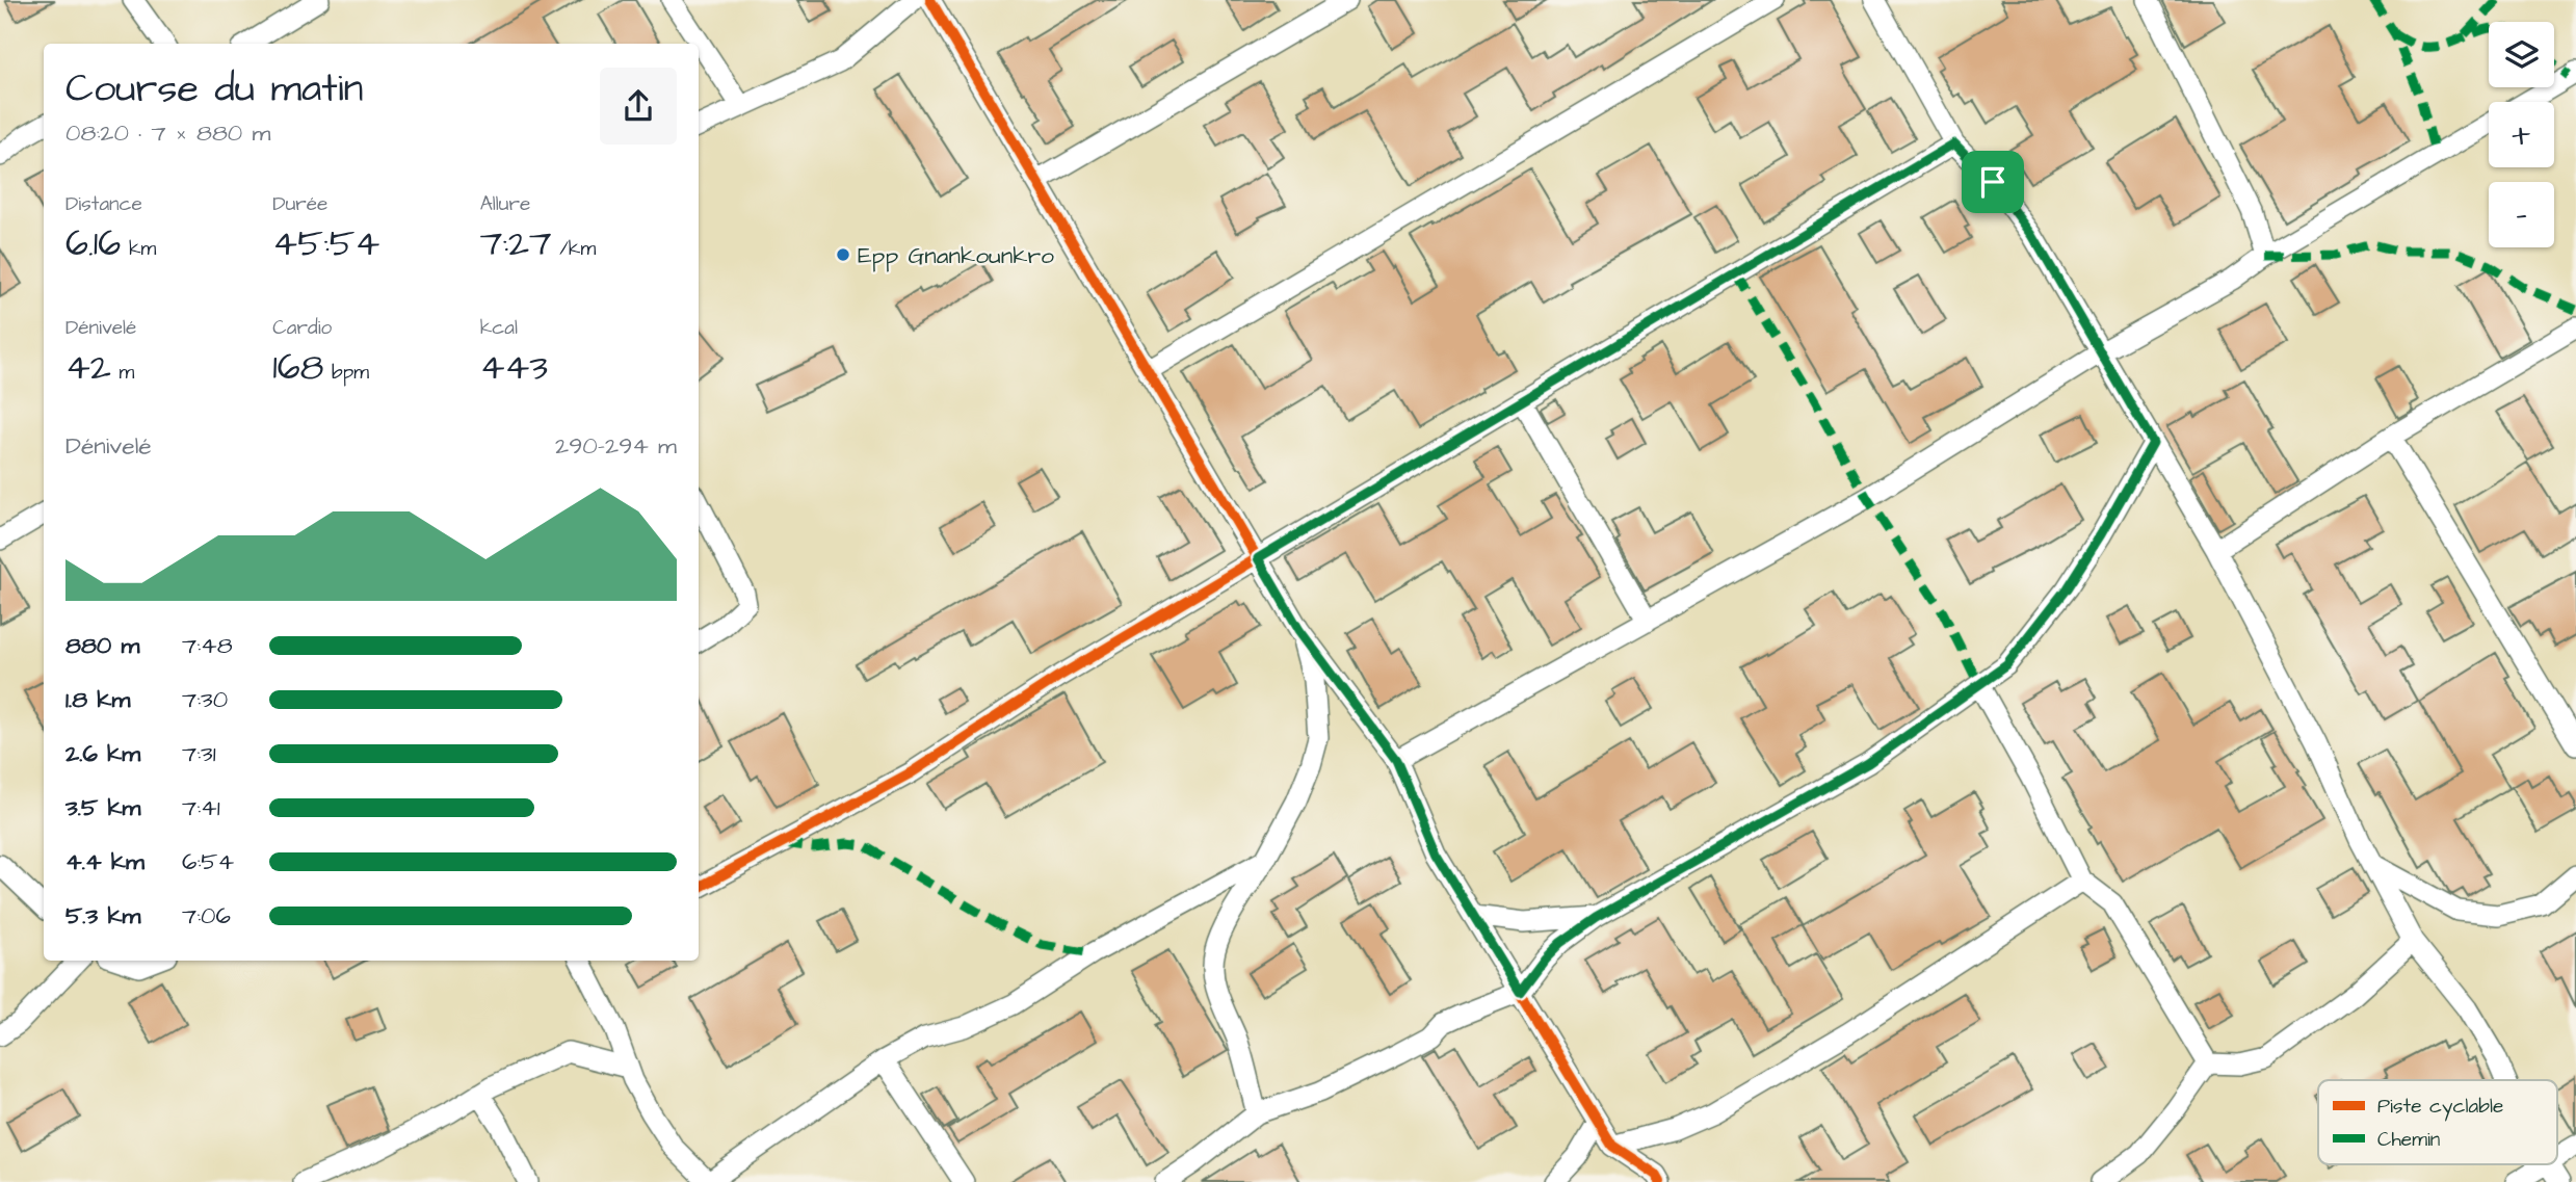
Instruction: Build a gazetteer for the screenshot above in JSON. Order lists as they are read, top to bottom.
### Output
{
  "places": ["Epp Gnankounkro"],
  "legend": ["Piste cyclable", "Chemin"],
  "page": {
    "map_buttons": ["+", "−"],
    "heading": ["Course du matin", "08:20 · 7 × 880 m"],
    "stats": [
      ["Distance", "6.16 km"],
      ["Durée", "45:54"],
      ["Allure", "7:27 /km"],
      ["Dénivelé", "42 m"],
      ["Cardio", "168 bpm"],
      ["kcal", "443"]
    ],
    "chart": ["Dénivelé", "290–294 m"],
    "list": [
      {
        "name": "880 m",
        "note": "7:48"
      },
      {
        "name": "1.8 km",
        "note": "7:30"
      },
      {
        "name": "2.6 km",
        "note": "7:31"
      },
      {
        "name": "3.5 km",
        "note": "7:41"
      },
      {
        "name": "4.4 km",
        "note": "6:54"
      },
      {
        "name": "5.3 km",
        "note": "7:06"
      }
    ]
  }
}
